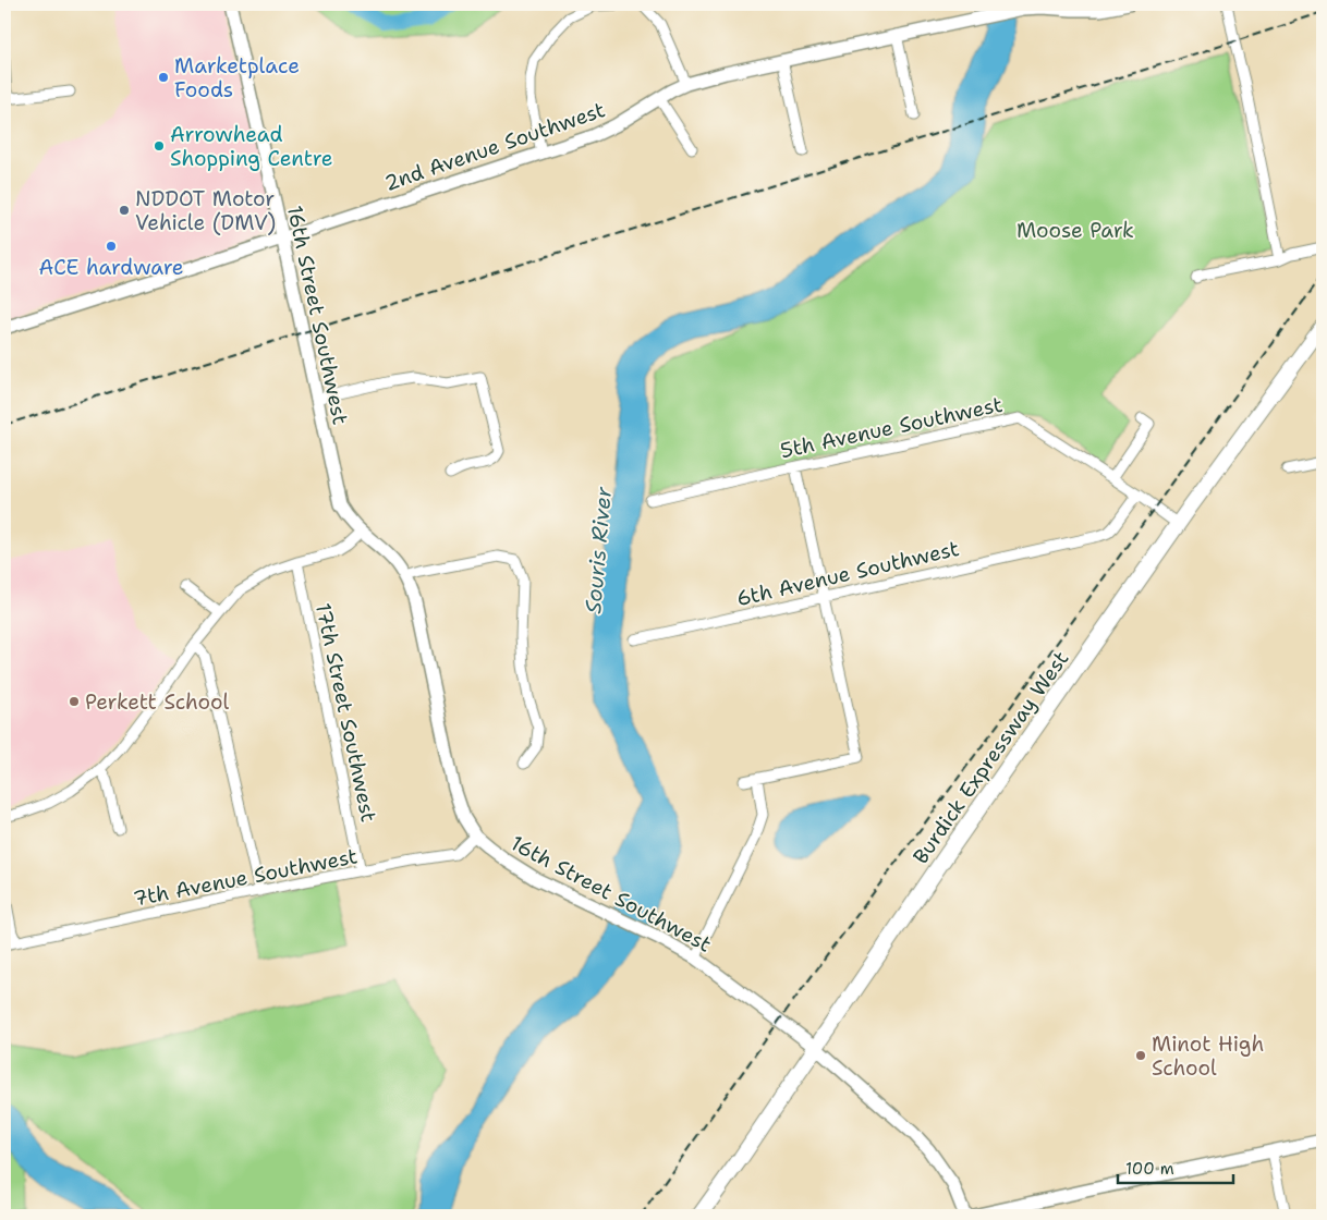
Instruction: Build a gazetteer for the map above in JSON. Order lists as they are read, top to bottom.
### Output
{
  "streets": {
    "main road": ["Burdick Expressway West"],
    "street": [
      "2nd Avenue Southwest",
      "16th Street Southwest",
      "5th Avenue Southwest",
      "6th Avenue Southwest",
      "17th Street Southwest",
      "7th Avenue Southwest"
    ]
  },
  "crossings": [
    ["2nd Avenue Southwest", "16th Street Southwest"],
    ["16th Street Southwest", "Burdick Expressway West"],
    ["16th Street Southwest", "7th Avenue Southwest"],
    ["5th Avenue Southwest", "6th Avenue Southwest"],
    ["5th Avenue Southwest", "Burdick Expressway West"],
    ["17th Street Southwest", "7th Avenue Southwest"]
  ],
  "water": ["Souris River"],
  "parks": ["Moose Park"],
  "places": [
    "Marketplace Foods",
    "Arrowhead Shopping Centre",
    "NDDOT Motor Vehicle (DMV)",
    "ACE hardware",
    "Perkett School",
    "Minot High School"
  ],
  "scale_bar": "100 m"
}
